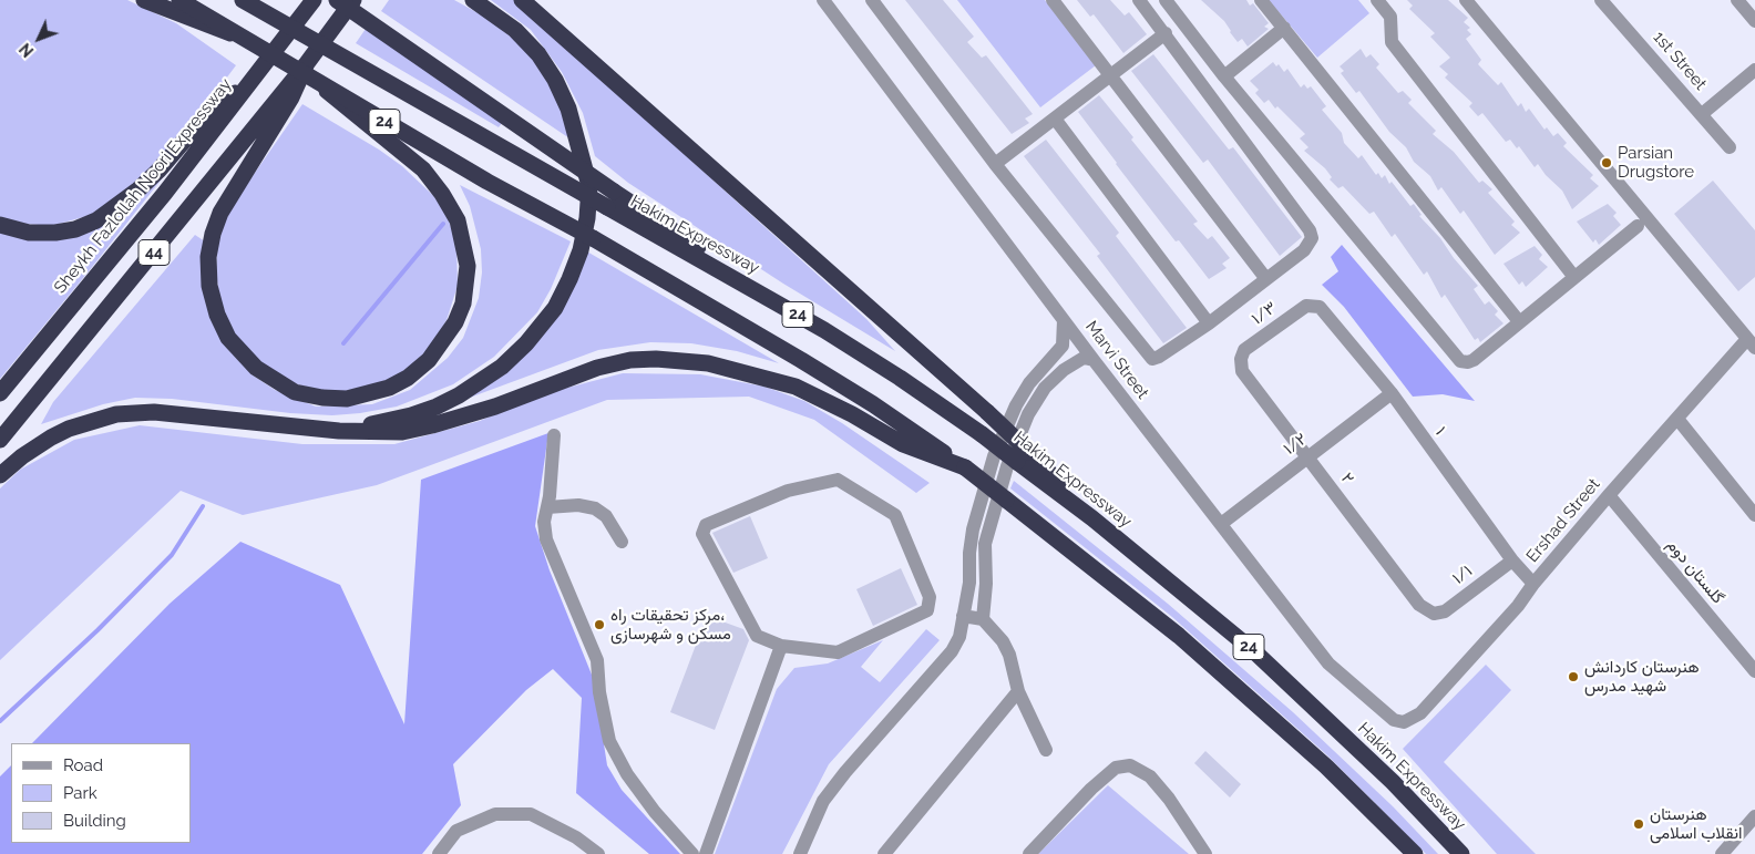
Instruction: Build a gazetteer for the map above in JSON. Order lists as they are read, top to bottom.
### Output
{
  "streets": {
    "highway": [
      "24",
      "Sheykh Fazlollah Noori Expressway",
      "Hakim Expressway",
      "44"
    ],
    "street": [
      "1st Street",
      "۱/۳",
      "Marvi Street",
      "۱",
      "۱/۲",
      "۲",
      "Ershad Street",
      "گلستان دوم",
      "۱/۱"
    ]
  },
  "crossings": [
    ["۱/۳", "۱"],
    ["۱/۳", "۲"],
    ["Marvi Street", "۱/۲"],
    ["Marvi Street", "Ershad Street"],
    ["۱", "۱/۲"],
    ["۱", "Ershad Street"],
    ["۱", "۱/۱"],
    ["۱/۲", "۲"],
    ["۲", "۱/۱"],
    ["Ershad Street", "گلستان دوم"]
  ],
  "places": [
    "Parsian Drugstore",
    "مرکز تحقیقات راه، مسکن و شهرسازی",
    "هنرستان کاردانش شهید مدرس",
    "هنرستان انقلاب اسلامی"
  ],
  "legend": ["Road", "Park", "Building"],
  "north": "bottom left"
}
